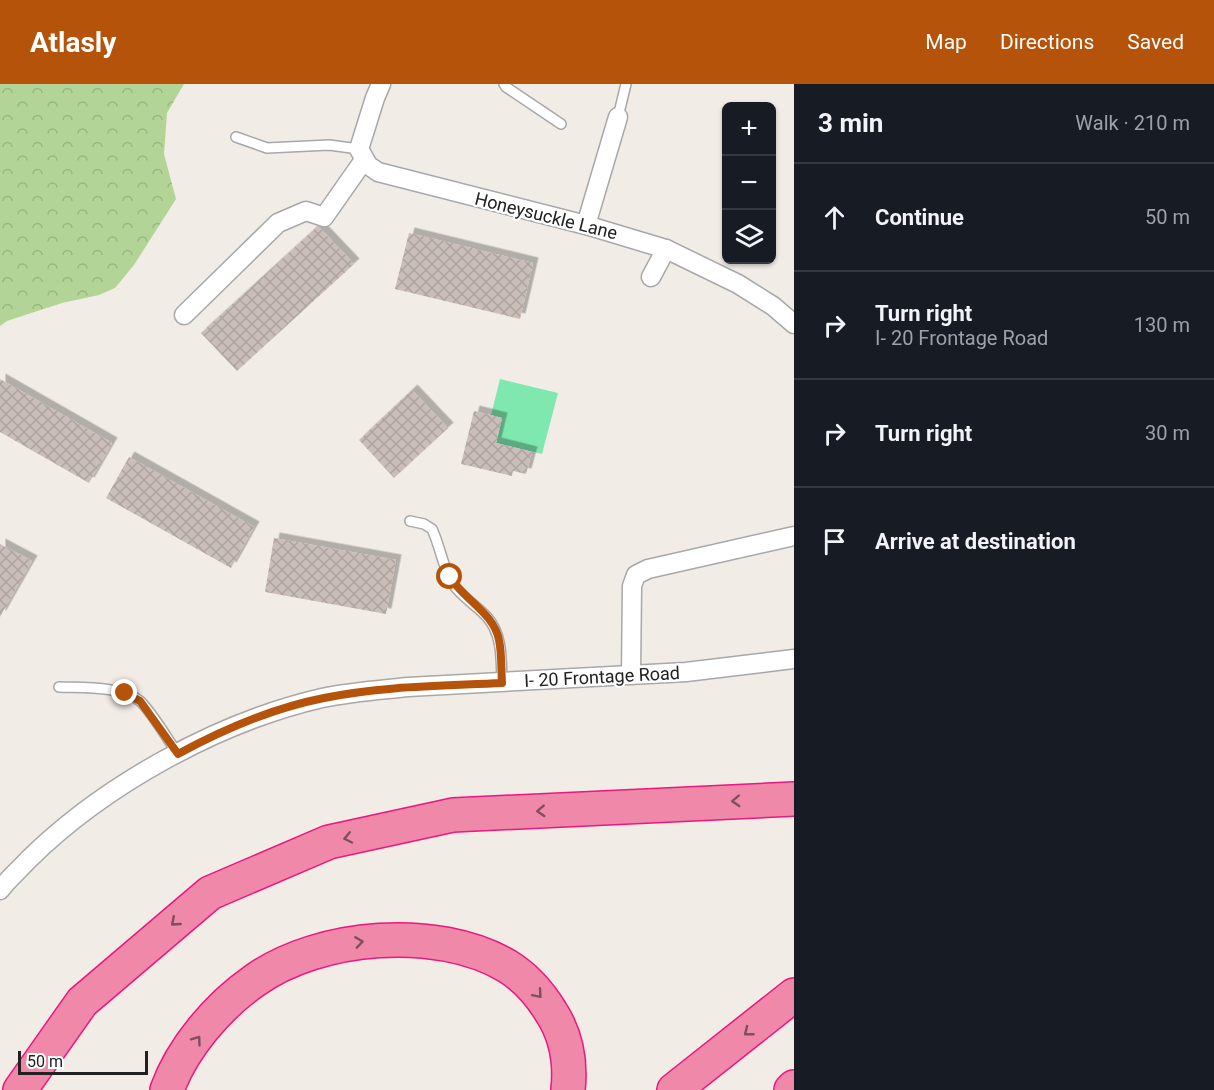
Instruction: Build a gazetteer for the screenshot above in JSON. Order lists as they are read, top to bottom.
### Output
{
  "streets": {
    "street": ["Honeysuckle Lane", "I- 20 Frontage Road"]
  },
  "scale_bar": "50 m",
  "page": {
    "header": "Atlasly",
    "nav": ["Map", "Directions", "Saved"],
    "heading": ["3 min", "Walk · 210 m"],
    "map_buttons": ["+", "−"],
    "list": [
      ["Continue", "50 m"],
      ["Turn right", "I- 20 Frontage Road", "130 m"],
      ["Turn right", "30 m"],
      "Arrive at destination"
    ],
    "scale": "50 m"
  }
}
